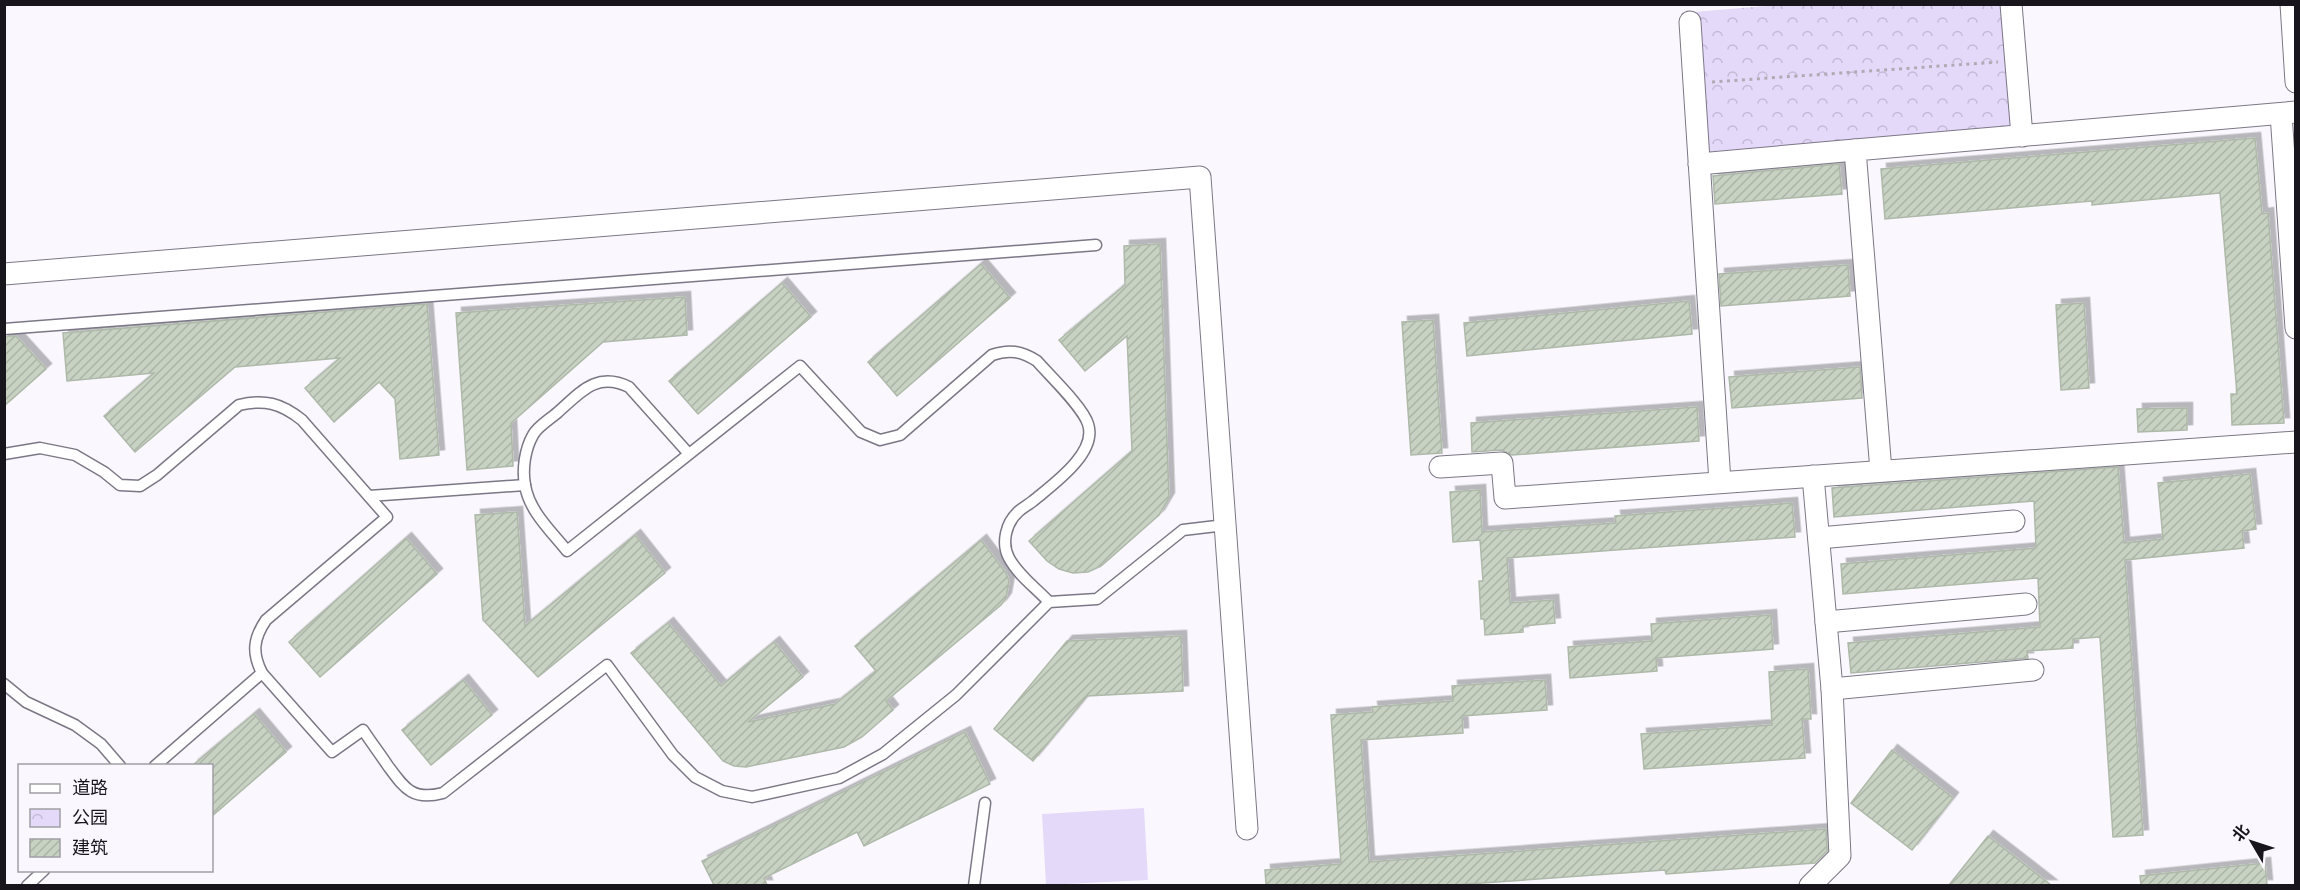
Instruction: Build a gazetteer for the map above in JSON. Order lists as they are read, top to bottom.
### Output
{
  "legend": ["道路", "公园", "建筑"],
  "north": "top left"
}
